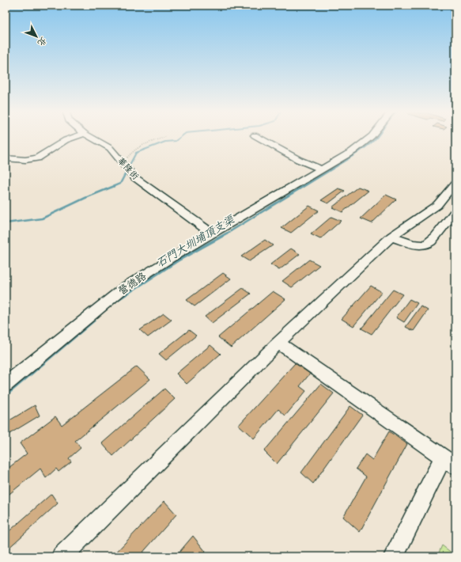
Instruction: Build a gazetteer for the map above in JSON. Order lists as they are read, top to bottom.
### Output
{
  "streets": {
    "street": ["華隆街", "營德路"]
  },
  "crossings": [
    ["華隆街", "營德路"]
  ],
  "water": ["石門大圳埔頂支渠"],
  "north": "bottom right"
}
